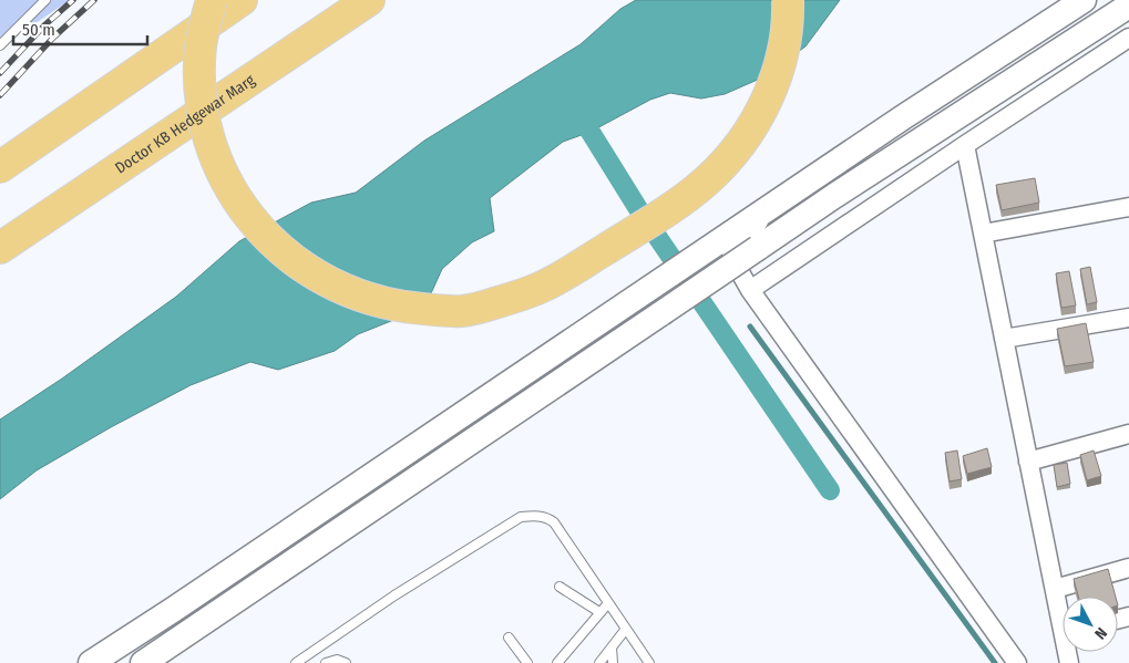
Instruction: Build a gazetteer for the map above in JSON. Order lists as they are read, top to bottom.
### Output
{
  "streets": {
    "highway": ["Doctor KB Hedgewar Marg"]
  },
  "scale_bar": "50 m",
  "north": "bottom right"
}
